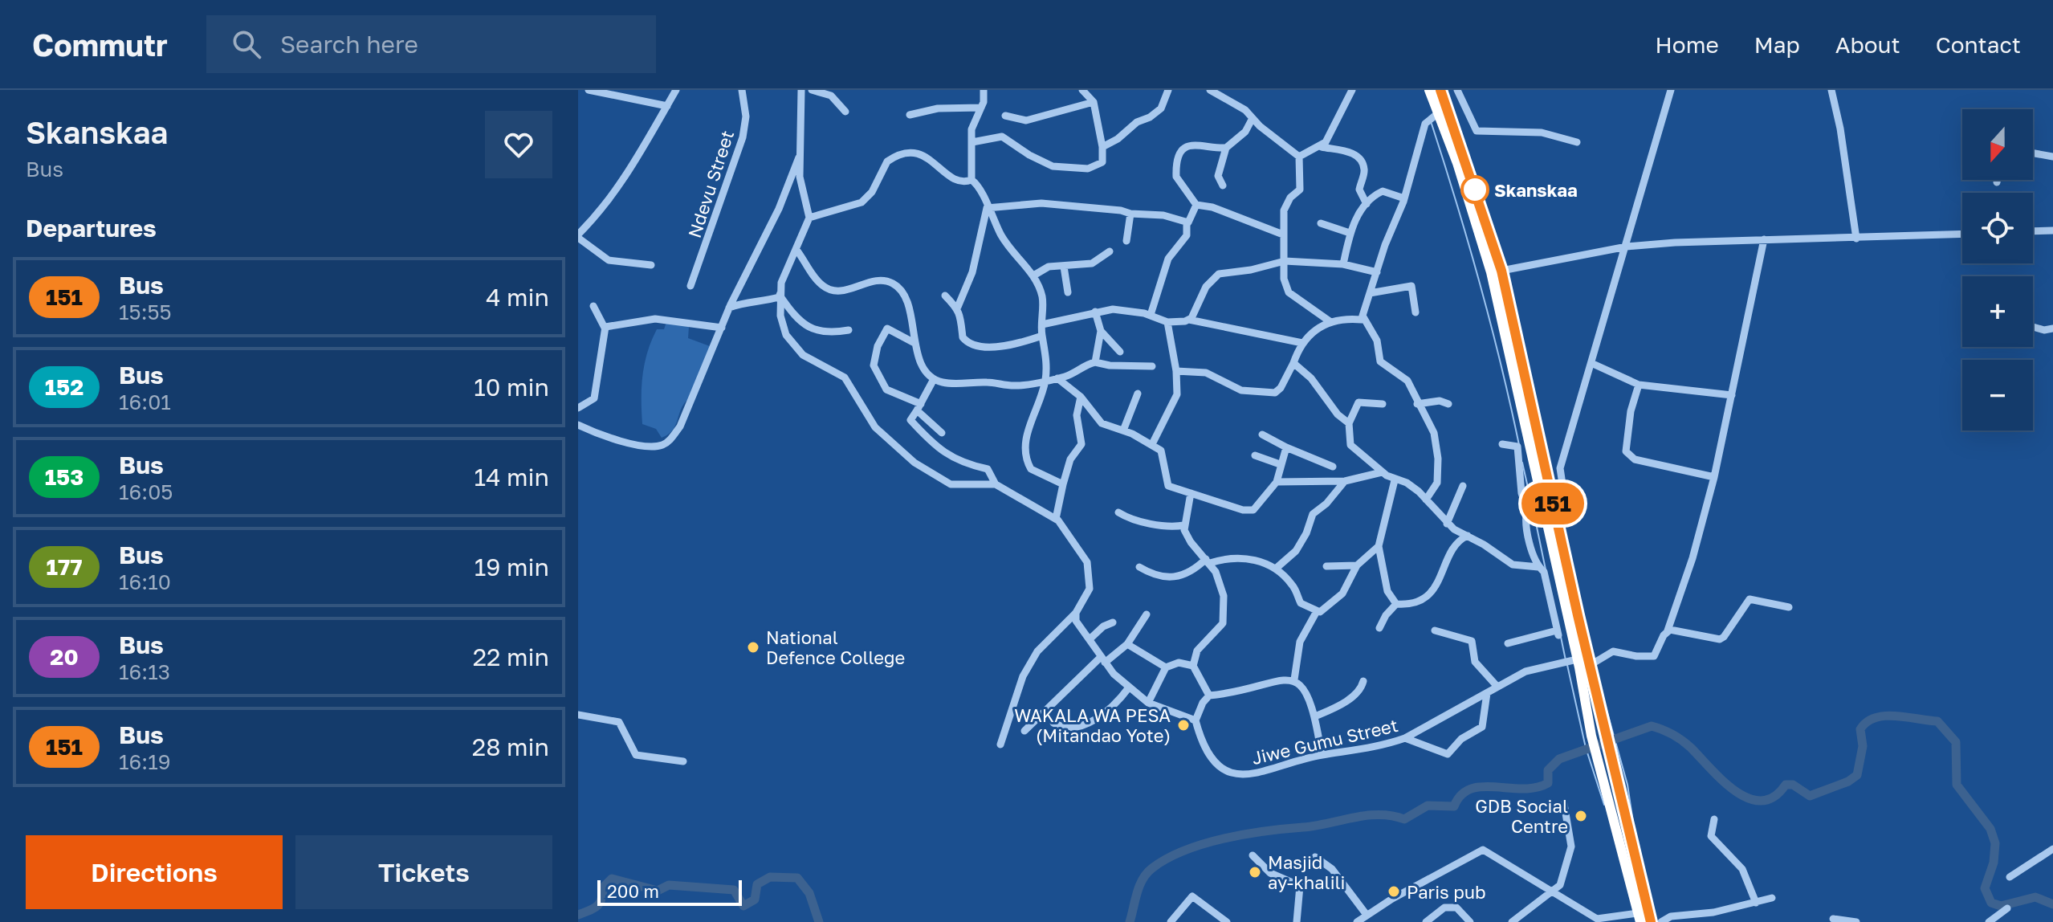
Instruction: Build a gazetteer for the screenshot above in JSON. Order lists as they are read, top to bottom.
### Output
{
  "streets": {
    "street": ["Ndevu Street", "Jiwe Gumu Street"]
  },
  "places": [
    "Skanskaa",
    "National Defence College",
    "WAKALA WA PESA (Mitandao Yote)",
    "GDB Social Centre",
    "Masjid ay-khalili",
    "Paris pub"
  ],
  "lines": ["bus line 151"],
  "scale_bar": "200 m",
  "north": "bottom",
  "page": {
    "header": "Commutr",
    "search": "Search here",
    "nav": [
      "Home",
      "Map",
      "About",
      "Contact"
    ],
    "heading": [
      ["Skanskaa", "Bus"],
      "Departures"
    ],
    "on_map": "151",
    "map_buttons": ["+", "−"],
    "list": [
      {
        "mark": "151",
        "name": "Bus",
        "note": "15:55",
        "value": "4 min"
      },
      {
        "mark": "152",
        "name": "Bus",
        "note": "16:01",
        "value": "10 min"
      },
      {
        "mark": "153",
        "name": "Bus",
        "note": "16:05",
        "value": "14 min"
      },
      {
        "mark": "177",
        "name": "Bus",
        "note": "16:10",
        "value": "19 min"
      },
      {
        "mark": "20",
        "name": "Bus",
        "note": "16:13",
        "value": "22 min"
      },
      {
        "mark": "151",
        "name": "Bus",
        "note": "16:19",
        "value": "28 min"
      }
    ],
    "buttons": ["Directions", "Tickets"],
    "scale": "200 m"
  }
}
